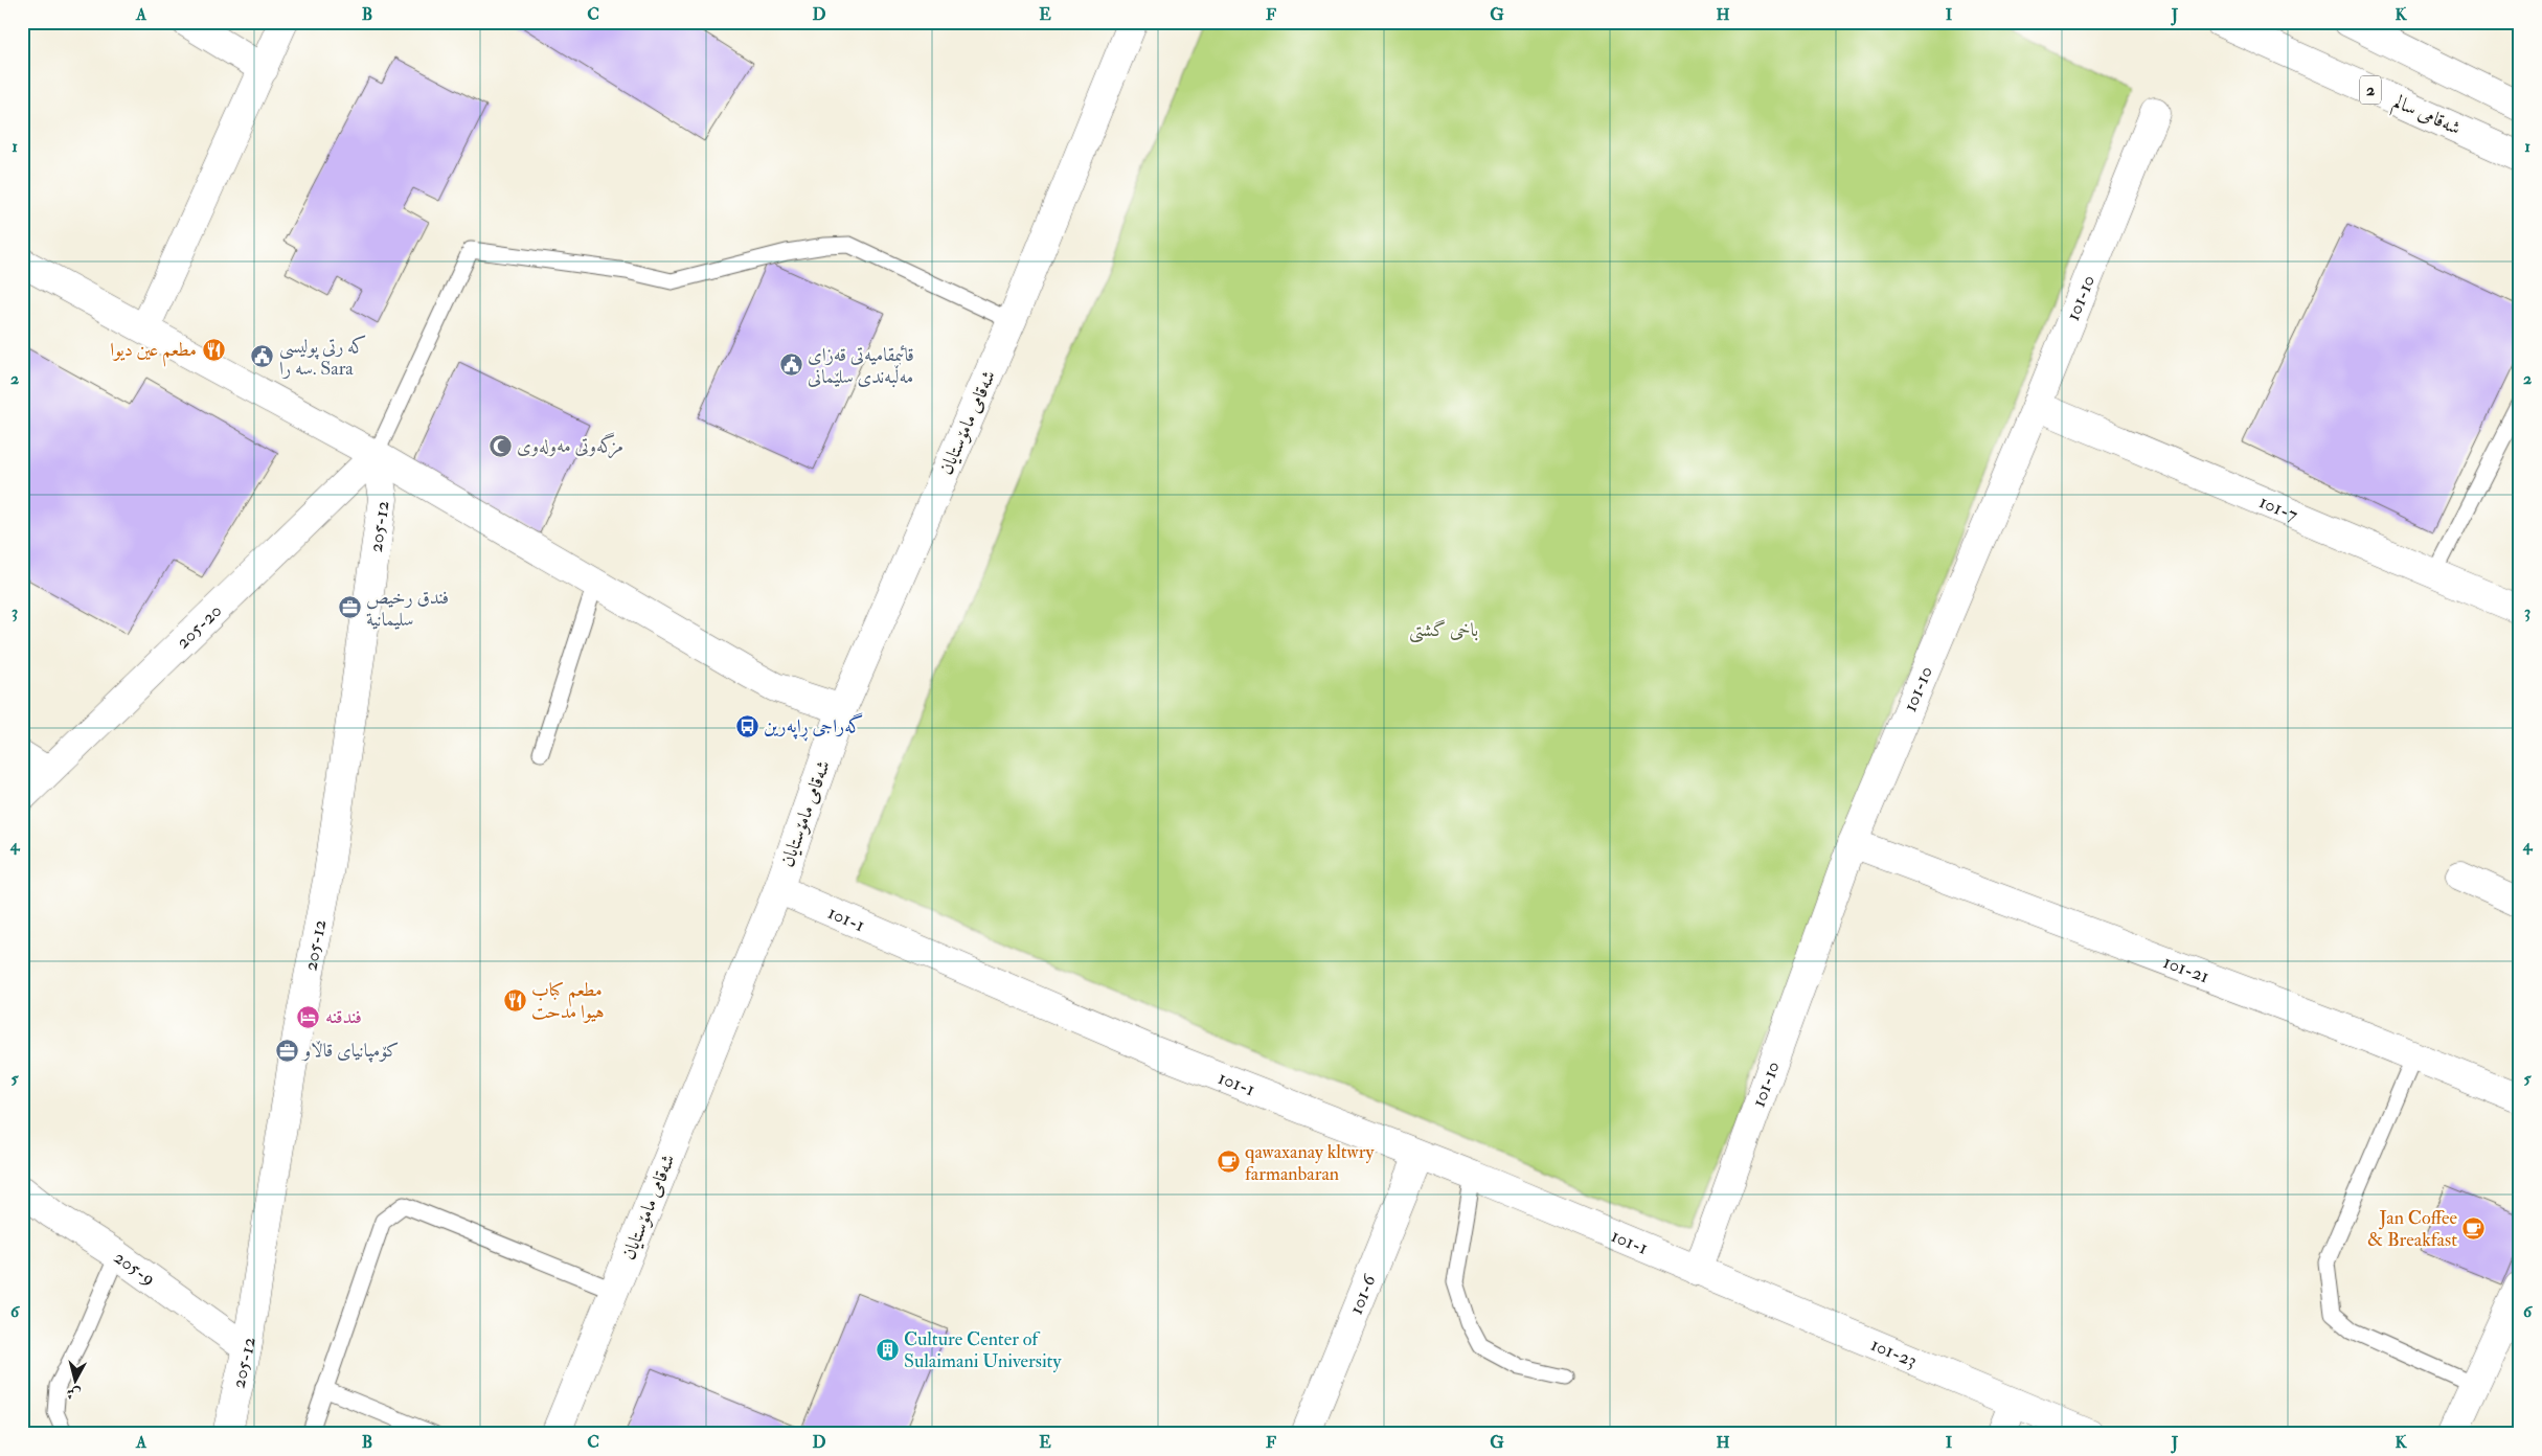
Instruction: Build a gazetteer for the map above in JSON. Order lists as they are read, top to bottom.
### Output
{
  "streets": {
    "street": [
      "2",
      "شەقامی سالم",
      "101-10",
      "شەقامی مامۆستایان",
      "101-7",
      "205-12",
      "205-20",
      "101-1",
      "101-21",
      "205-9",
      "101-6",
      "101-23"
    ]
  },
  "crossings": [
    ["101-10", "101-7"],
    ["101-10", "101-1"],
    ["101-10", "101-21"],
    ["101-10", "101-23"],
    ["شەقامی مامۆستایان", "101-1"],
    ["205-12", "205-20"],
    ["205-12", "205-9"],
    ["101-1", "101-6"],
    ["101-1", "101-23"]
  ],
  "parks": ["باخی گشتی"],
  "places": {
    "restaurant": ["مطعم عين ديوا", "مطعم كباب هيوا مدحت"],
    "public building": ["که رتی پولیسی سه را. Sara", "قائیمقامیەتی قەزای مەڵبەندی سلێمانی"],
    "mosque": ["مزگەوتی مەولەوی"],
    "office": ["فندق رخيص سليمانية", "کۆمپانیای قاڵاو"],
    "bus stop": ["گەراجی ڕاپەرین"],
    "hotel": ["فندقنه"],
    "cafe": ["qawaxanay kltwry farmanbaran", "Jan Coffee & Breakfast"],
    "building": ["Culture Center of Sulaimani University"]
  },
  "north": "bottom",
  "grid": {
    "columns": [
      "A",
      "B",
      "C",
      "D",
      "E",
      "F",
      "G",
      "H",
      "I",
      "J",
      "K"
    ],
    "rows": [
      "1",
      "2",
      "3",
      "4",
      "5",
      "6"
    ]
  }
}
